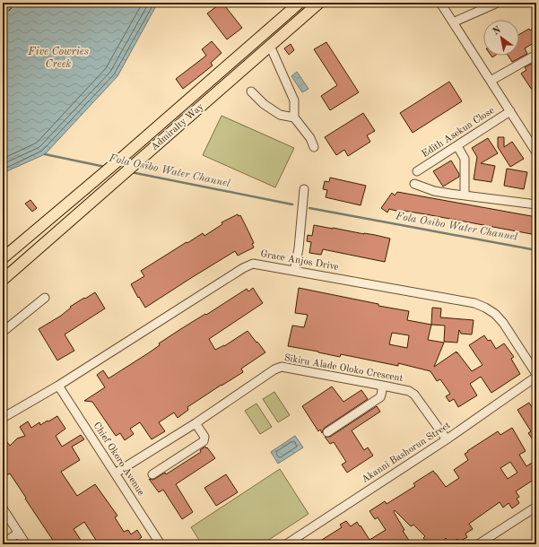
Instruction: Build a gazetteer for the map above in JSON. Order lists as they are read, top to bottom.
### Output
{
  "streets": {
    "main road": ["Admiralty Way"],
    "street": [
      "Edith Asekun Close",
      "Grace Anjos Drive",
      "Sikiru Alade Oloko Crescent",
      "Akanni Bashorun Street",
      "Chief Okoro Avenue"
    ]
  },
  "crossings": [
    ["Grace Anjos Drive", "Chief Okoro Avenue"],
    ["Sikiru Alade Oloko Crescent", "Akanni Bashorun Street"],
    ["Sikiru Alade Oloko Crescent", "Chief Okoro Avenue"]
  ],
  "water": ["Five Cowries Creek", "Fola Osibo Water Channel"],
  "north": "top left"
}
